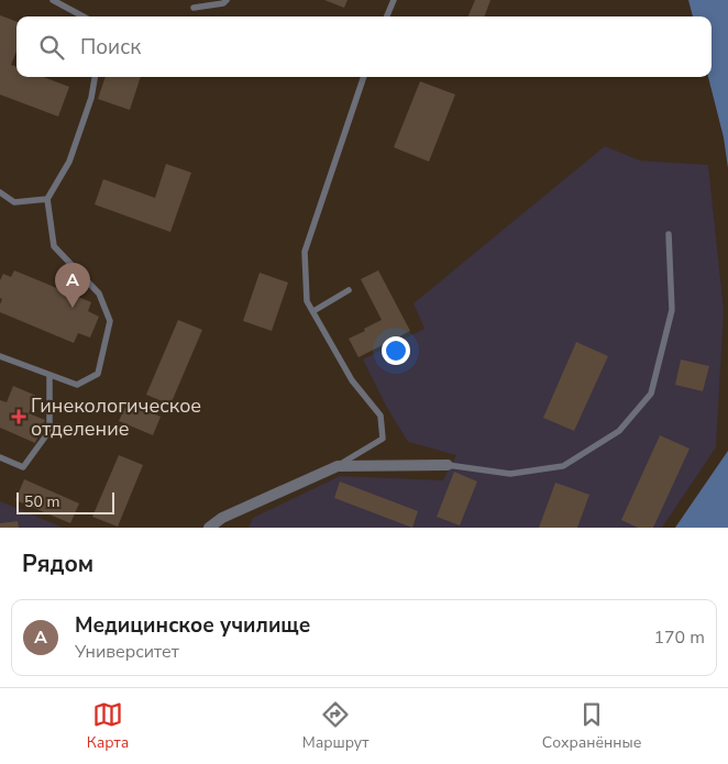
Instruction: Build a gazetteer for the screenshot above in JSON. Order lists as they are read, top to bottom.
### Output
{
  "places": {
    "health": ["Гинекологическое отделение"]
  },
  "scale_bar": "50 m",
  "page": {
    "search": "Поиск",
    "pins": "A",
    "scale": "50 m",
    "heading": "Рядом",
    "list": [
      {
        "mark": "A",
        "name": "Медицинское училище",
        "note": "Университет",
        "value": "170 m"
      }
    ],
    "nav": ["Карта", "Маршрут", "Сохранённые"]
  }
}
